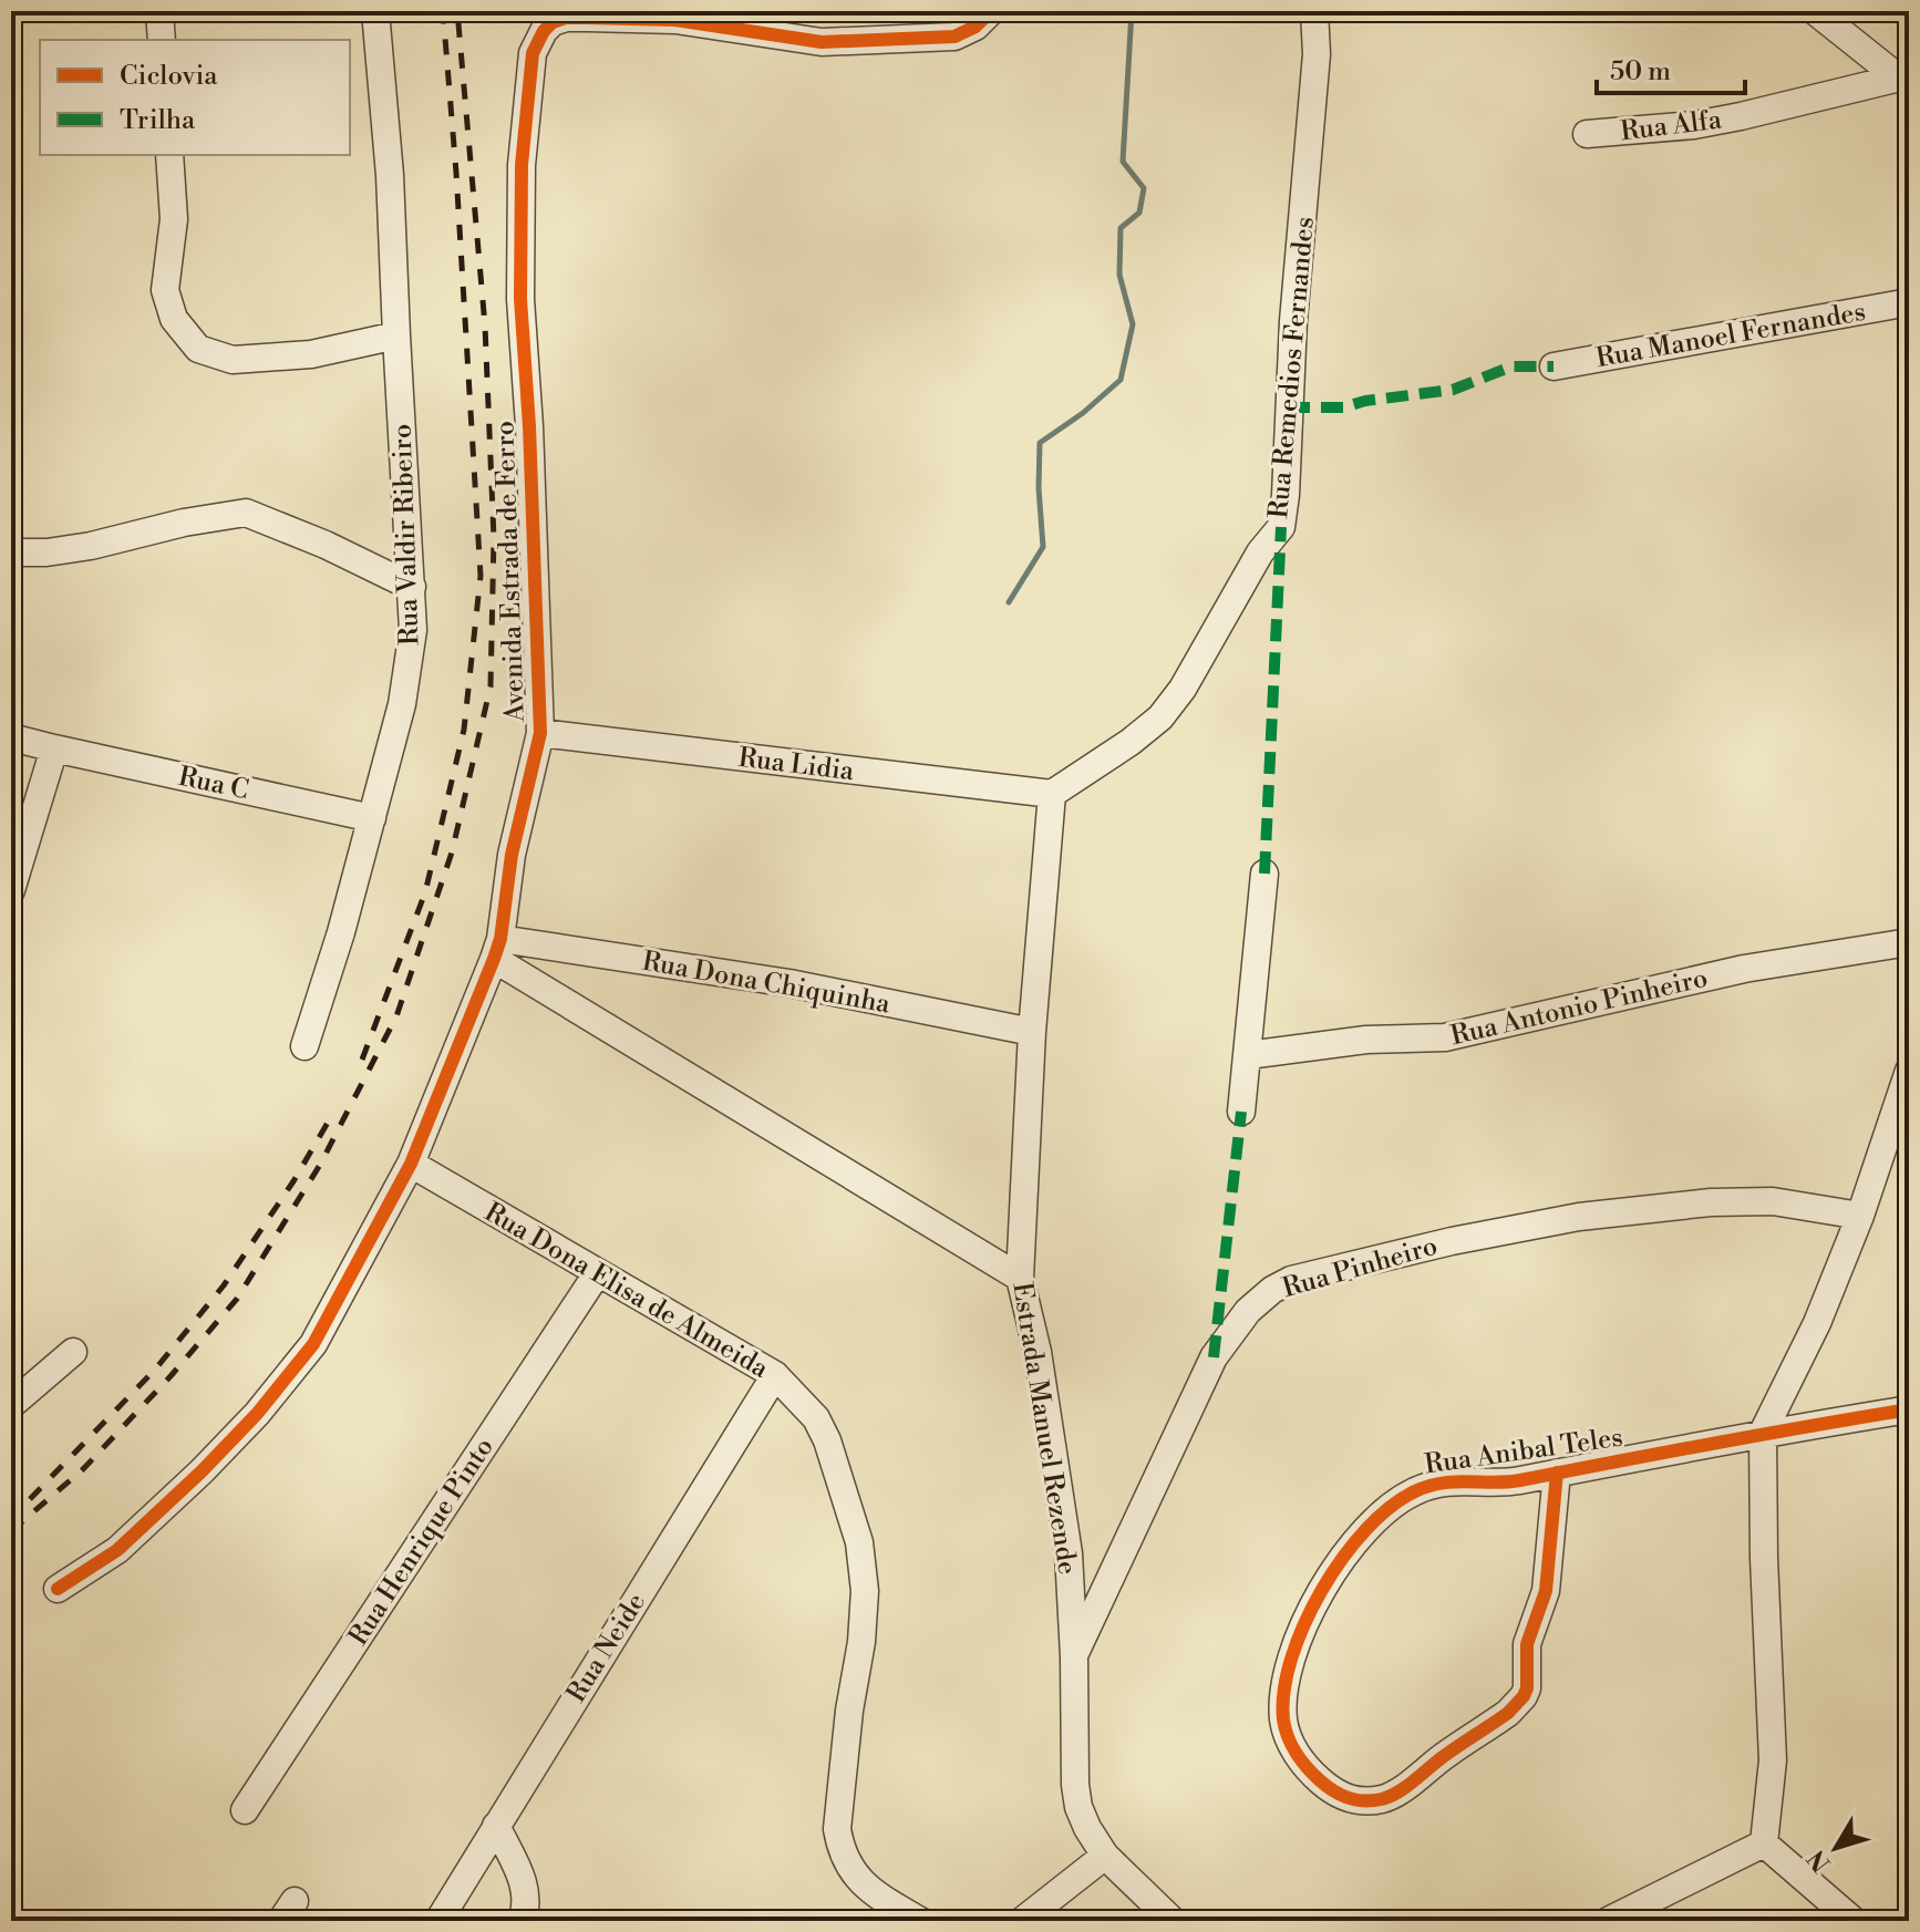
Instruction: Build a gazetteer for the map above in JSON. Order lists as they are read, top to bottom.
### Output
{
  "streets": {
    "street": [
      "Rua Alfa",
      "Rua Manoel Fernandes",
      "Rua Remedios Fernandes",
      "Rua Valdir Ribeiro",
      "Avenida Estrada de Ferro",
      "Rua Lidia",
      "Rua C",
      "Rua Dona Chiquinha",
      "Rua Antonio Pinheiro",
      "Rua Pinheiro",
      "Rua Dona Elisa de Almeida",
      "Estrada Manuel Rezende",
      "Rua Anibal Teles",
      "Rua Henrique Pinto",
      "Rua Neide"
    ]
  },
  "crossings": [
    ["Rua Remedios Fernandes", "Rua Lidia"],
    ["Rua Remedios Fernandes", "Estrada Manuel Rezende"],
    ["Rua Valdir Ribeiro", "Rua C"],
    ["Avenida Estrada de Ferro", "Rua Lidia"],
    ["Avenida Estrada de Ferro", "Rua Dona Chiquinha"],
    ["Avenida Estrada de Ferro", "Rua Dona Elisa de Almeida"],
    ["Rua Lidia", "Estrada Manuel Rezende"],
    ["Rua Dona Chiquinha", "Estrada Manuel Rezende"],
    ["Rua Pinheiro", "Estrada Manuel Rezende"],
    ["Rua Dona Elisa de Almeida", "Rua Henrique Pinto"],
    ["Rua Dona Elisa de Almeida", "Rua Neide"]
  ],
  "legend": ["Ciclovia", "Trilha"],
  "scale_bar": "50 m",
  "north": "bottom left"
}
